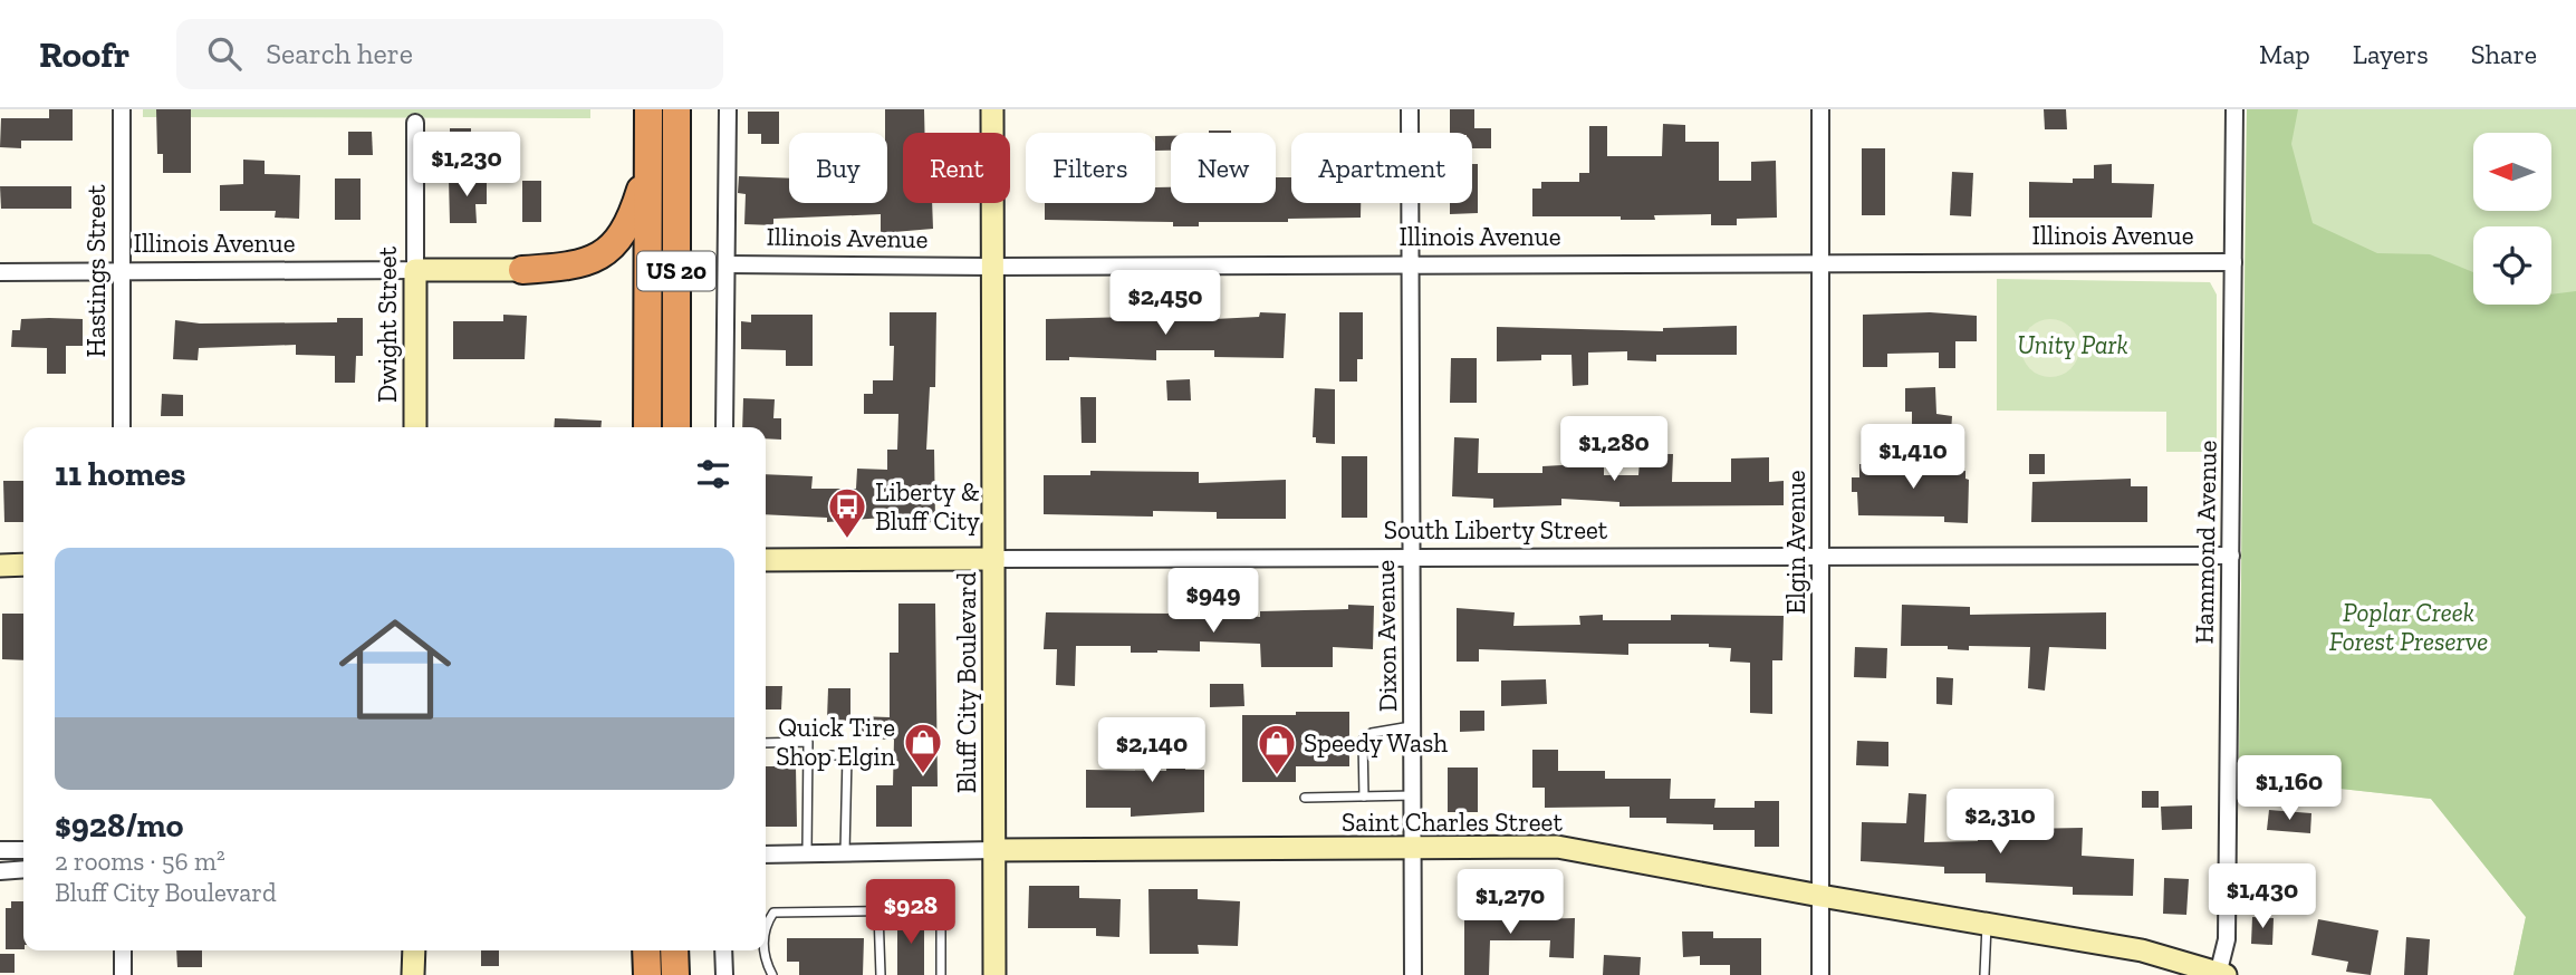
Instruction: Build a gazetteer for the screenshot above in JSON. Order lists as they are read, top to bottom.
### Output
{
  "streets": {
    "highway": ["US 20"],
    "main road": [
      "Illinois Avenue",
      "Dwight Street",
      "South Liberty Street",
      "Bluff City Boulevard",
      "Saint Charles Street"
    ],
    "street": [
      "Hastings Street",
      "Elgin Avenue",
      "Hammond Avenue",
      "Dixon Avenue"
    ]
  },
  "crossings": [
    ["Illinois Avenue", "Hastings Street"],
    ["Illinois Avenue", "Dwight Street"],
    ["Illinois Avenue", "Elgin Avenue"],
    ["Illinois Avenue", "Hammond Avenue"],
    ["Illinois Avenue", "Dixon Avenue"],
    ["Illinois Avenue", "Bluff City Boulevard"],
    ["South Liberty Street", "Elgin Avenue"],
    ["South Liberty Street", "Hammond Avenue"],
    ["South Liberty Street", "Dixon Avenue"],
    ["South Liberty Street", "Bluff City Boulevard"],
    ["Elgin Avenue", "Saint Charles Street"],
    ["Hammond Avenue", "Saint Charles Street"],
    ["Dixon Avenue", "Saint Charles Street"],
    ["Bluff City Boulevard", "Saint Charles Street"]
  ],
  "parks": ["Unity Park", "Poplar Creek Forest Preserve"],
  "places": {
    "bus stop": ["Liberty & Bluff City"],
    "shop": ["Quick Tire Shop Elgin", "Speedy Wash"]
  },
  "north": "left",
  "page": {
    "header": "Roofr",
    "search": "Search here",
    "nav": ["Map", "Layers", "Share"],
    "price": [
      "$1,230",
      "$2,450",
      "$1,280",
      "$1,410",
      "$949",
      "$2,140",
      "$1,160",
      "$2,310",
      "$1,430",
      "$1,270",
      "$928"
    ],
    "chip": [
      "Buy",
      "Rent",
      "Filters",
      "New",
      "Apartment"
    ],
    "heading": "11 homes",
    "list": [
      {
        "name": "$928/mo",
        "note": "2 rooms · 56 m² · Bluff City Boulevard"
      }
    ]
  }
}
